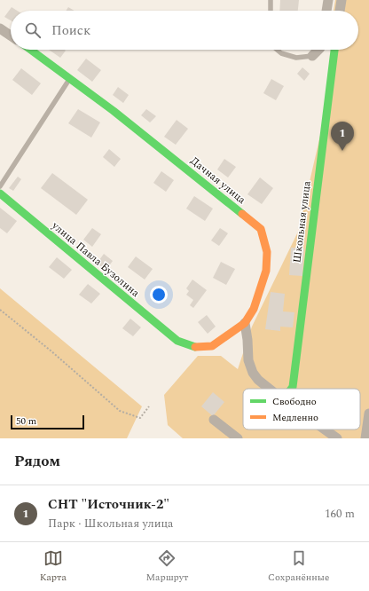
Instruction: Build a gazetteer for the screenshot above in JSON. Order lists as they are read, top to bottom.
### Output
{
  "streets": {
    "street": ["Дачная улица", "Школьная улица", "улица Павла Бузолина"]
  },
  "crossings": [
    ["Дачная улица", "улица Павла Бузолина"]
  ],
  "legend": ["Свободно", "Медленно"],
  "scale_bar": "50 m",
  "page": {
    "search": "Поиск",
    "pins": "1",
    "scale": "50 m",
    "heading": "Рядом",
    "list": [
      {
        "mark": "1",
        "name": "СНТ \"Источник-2\"",
        "note": "Парк · Школьная улица",
        "value": "160 m"
      }
    ],
    "nav": ["Карта", "Маршрут", "Сохранённые"]
  }
}
